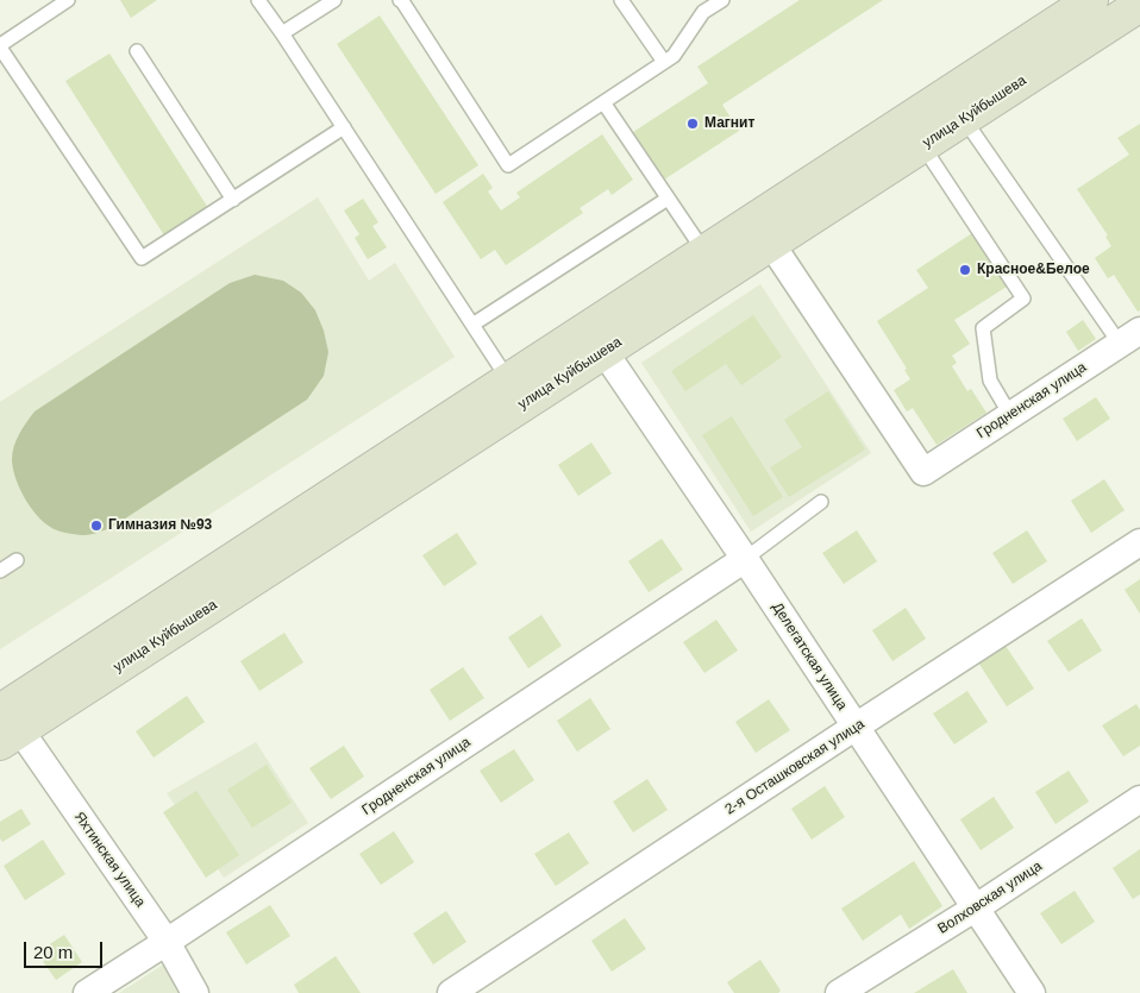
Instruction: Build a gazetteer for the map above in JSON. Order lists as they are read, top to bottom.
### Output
{
  "streets": {
    "main road": ["улица Куйбышева"],
    "street": [
      "Гродненская улица",
      "Делегатская улица",
      "2-я Осташковская улица",
      "Яхтинская улица",
      "Волховская улица"
    ]
  },
  "crossings": [
    ["улица Куйбышева", "Гродненская улица"],
    ["улица Куйбышева", "Делегатская улица"],
    ["улица Куйбышева", "Яхтинская улица"],
    ["Гродненская улица", "Делегатская улица"],
    ["Гродненская улица", "Яхтинская улица"],
    ["Делегатская улица", "2-я Осташковская улица"],
    ["Делегатская улица", "Волховская улица"]
  ],
  "places": ["Магнит", "Красное&Белое", "Гимназия №93"],
  "scale_bar": "20 m"
}
